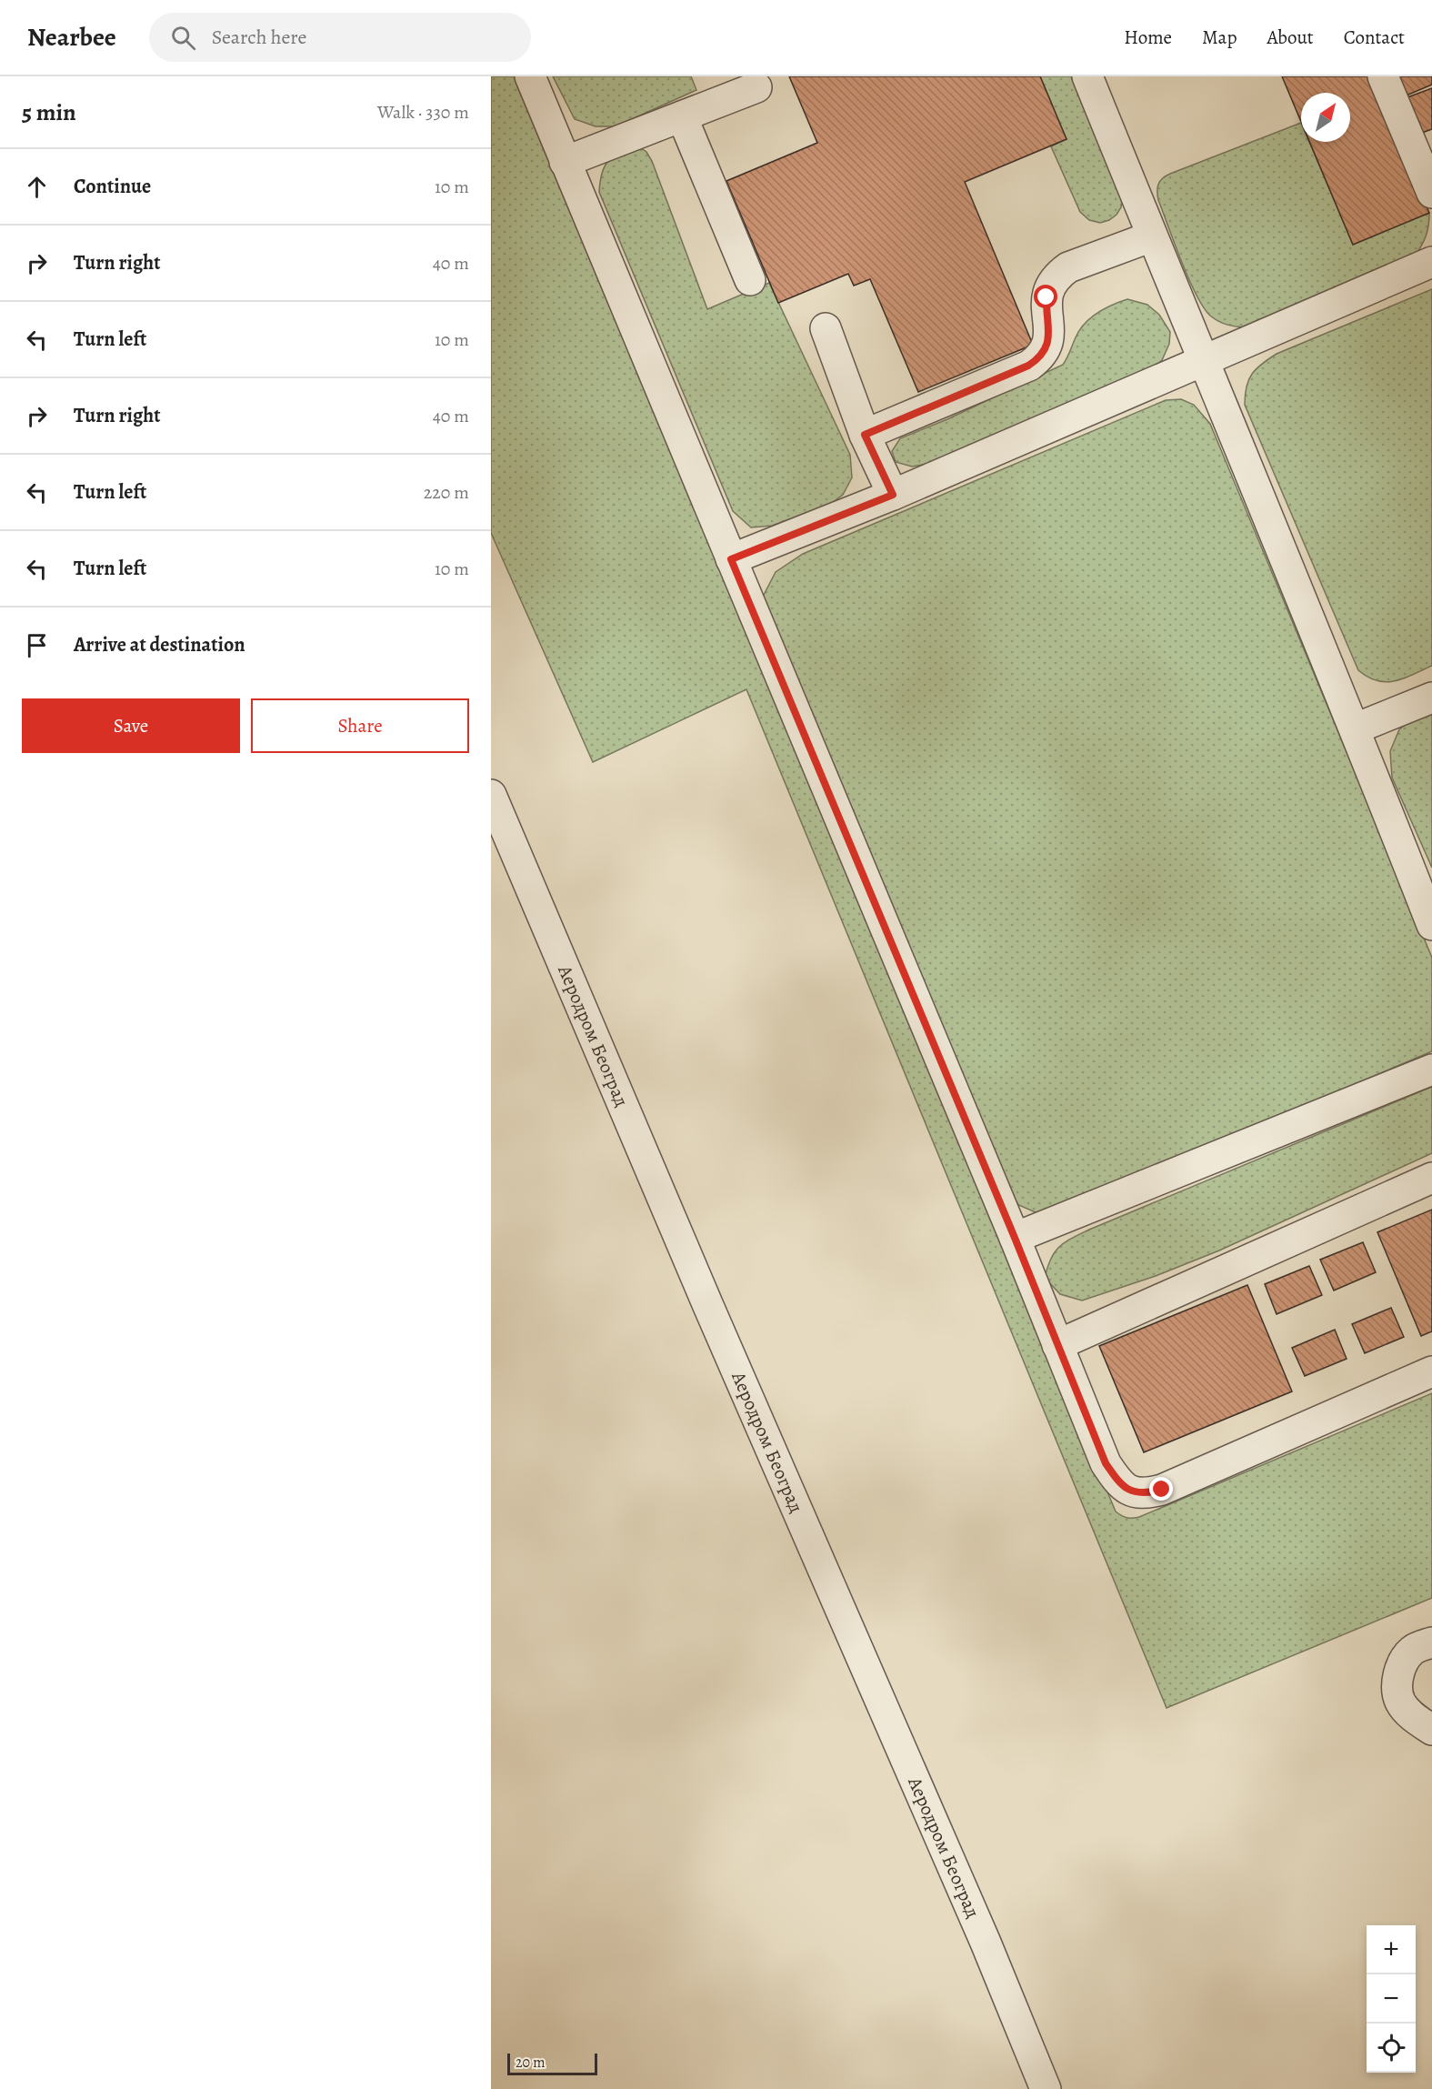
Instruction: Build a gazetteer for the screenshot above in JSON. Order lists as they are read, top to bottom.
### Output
{
  "streets": {
    "street": ["Аеродром Београд"]
  },
  "scale_bar": "20 m",
  "north": "top right",
  "page": {
    "header": "Nearbee",
    "search": "Search here",
    "nav": [
      "Home",
      "Map",
      "About",
      "Contact"
    ],
    "heading": ["5 min", "Walk · 330 m"],
    "list": [
      ["Continue", "10 m"],
      ["Turn right", "40 m"],
      ["Turn left", "10 m"],
      ["Turn right", "40 m"],
      ["Turn left", "220 m"],
      ["Turn left", "10 m"],
      "Arrive at destination"
    ],
    "buttons": ["Save", "Share"],
    "map_buttons": ["+", "−"],
    "scale": "20 m"
  }
}
